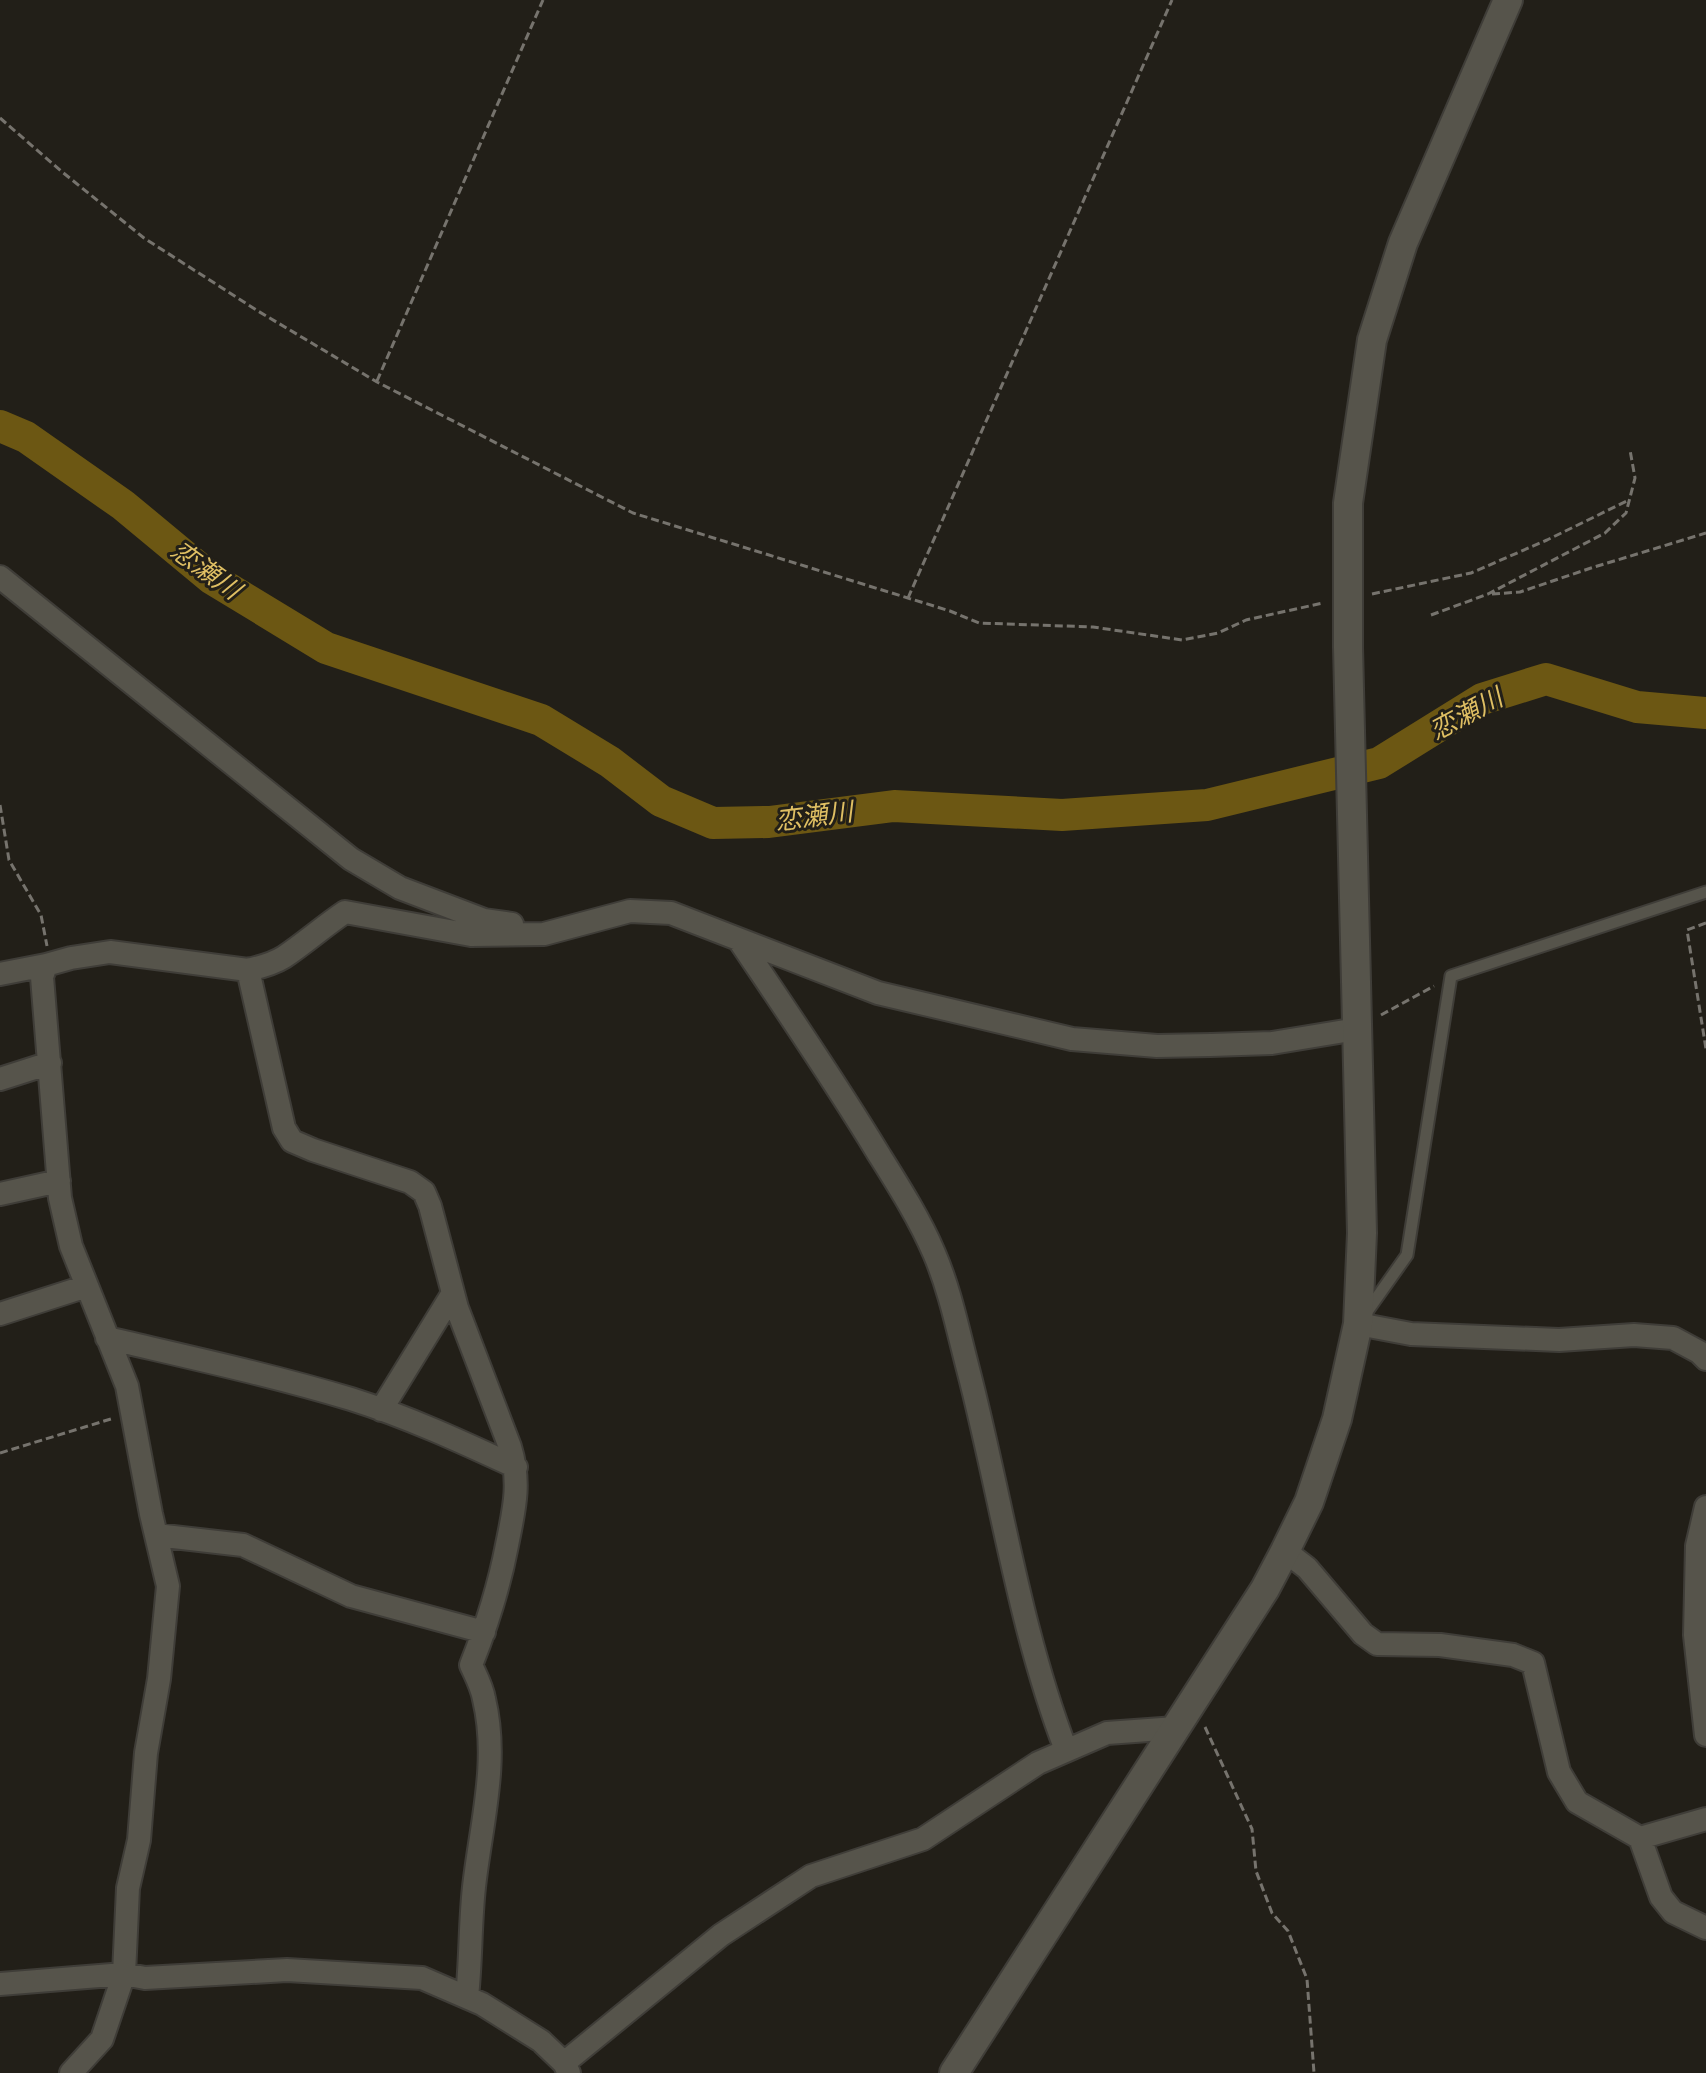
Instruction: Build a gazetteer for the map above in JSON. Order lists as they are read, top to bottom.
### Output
{
  "water": ["恋瀬川"]
}
